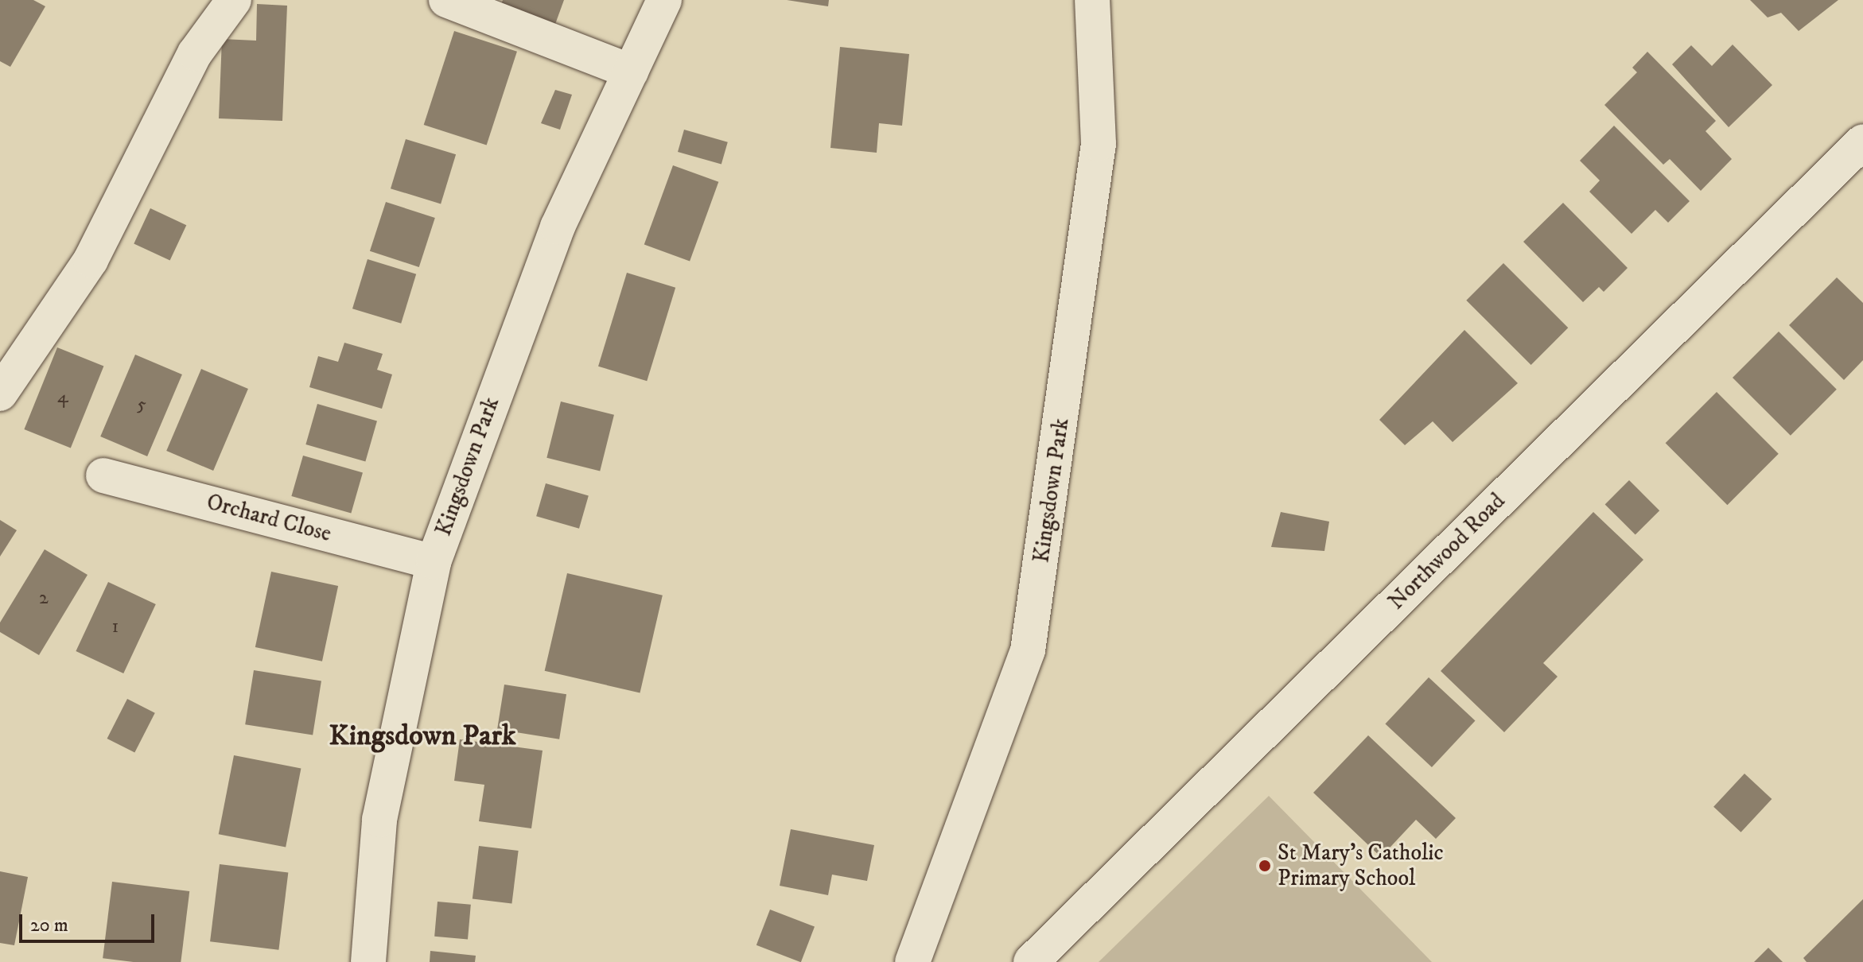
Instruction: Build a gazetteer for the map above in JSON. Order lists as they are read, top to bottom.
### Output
{
  "streets": {
    "street": ["Kingsdown Park", "Orchard Close", "Northwood Road"]
  },
  "crossings": [
    ["Kingsdown Park", "Orchard Close"]
  ],
  "districts": ["Kingsdown Park"],
  "places": ["St Mary's Catholic Primary School"],
  "house_numbers": [
    "4",
    "5",
    "2",
    "1"
  ],
  "scale_bar": "20 m"
}
